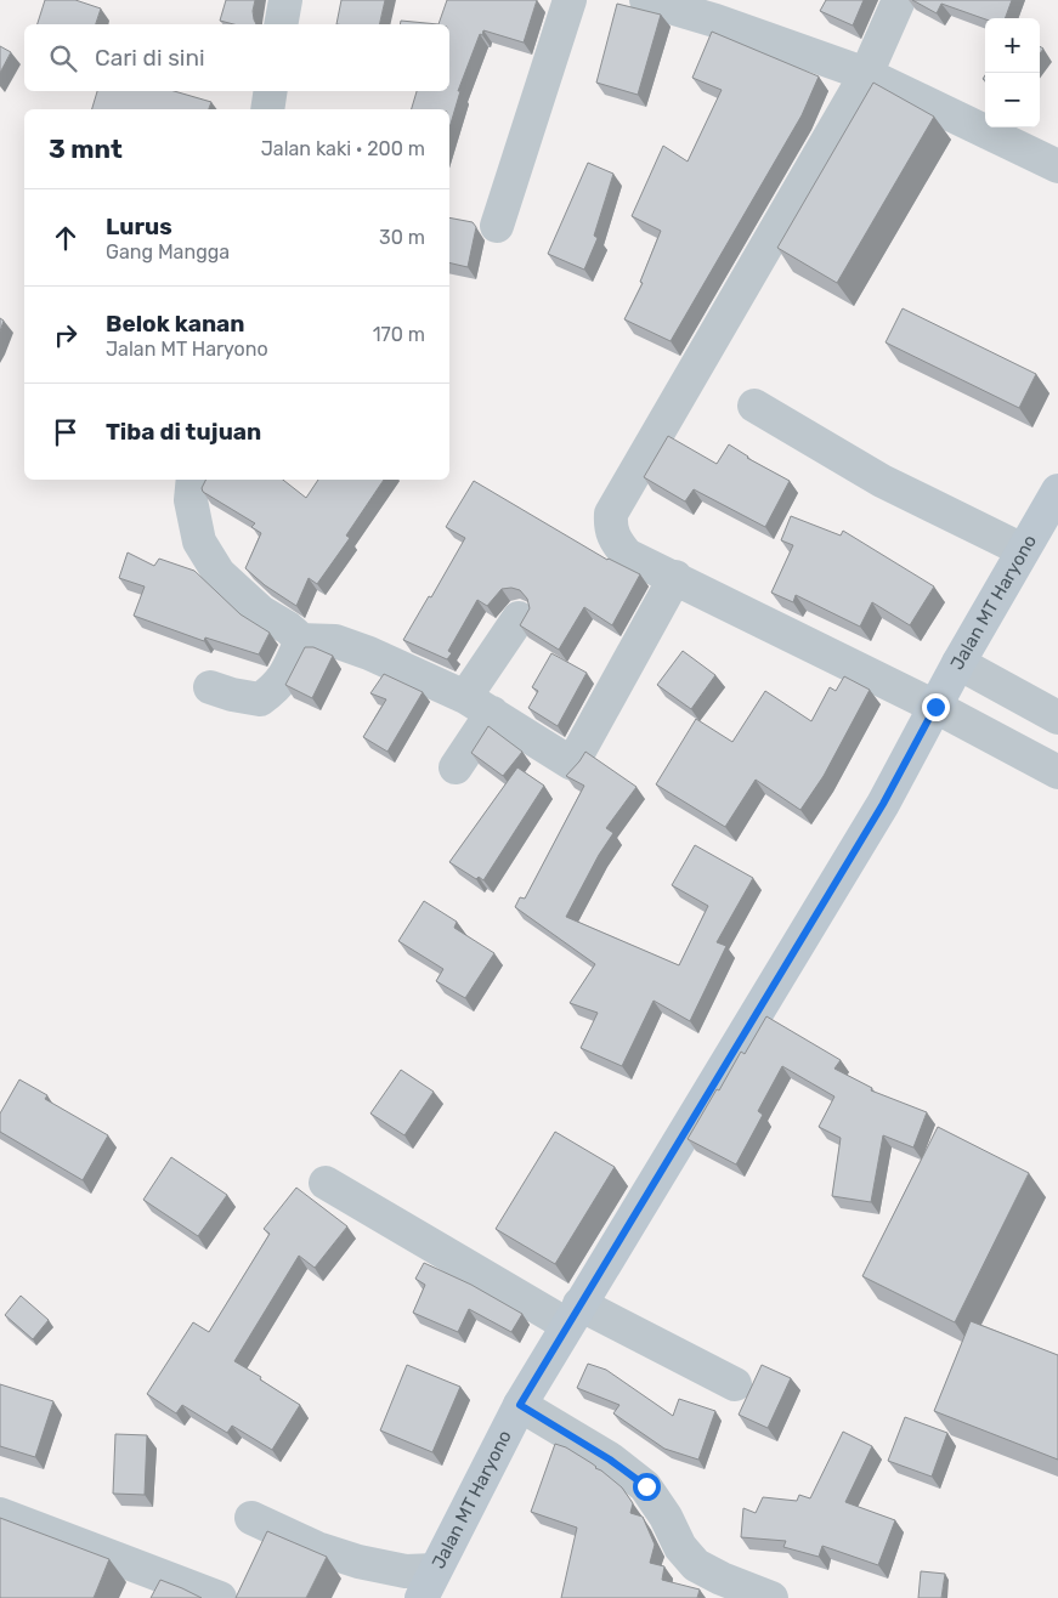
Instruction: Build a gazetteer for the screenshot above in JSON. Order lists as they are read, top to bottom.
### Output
{
  "streets": {
    "main road": ["Jalan MT Haryono"]
  },
  "page": {
    "map_buttons": ["+", "−"],
    "search": "Cari di sini",
    "heading": ["3 mnt", "Jalan kaki · 200 m"],
    "list": [
      ["Lurus", "Gang Mangga", "30 m"],
      ["Belok kanan", "Jalan MT Haryono", "170 m"],
      "Tiba di tujuan"
    ]
  }
}
